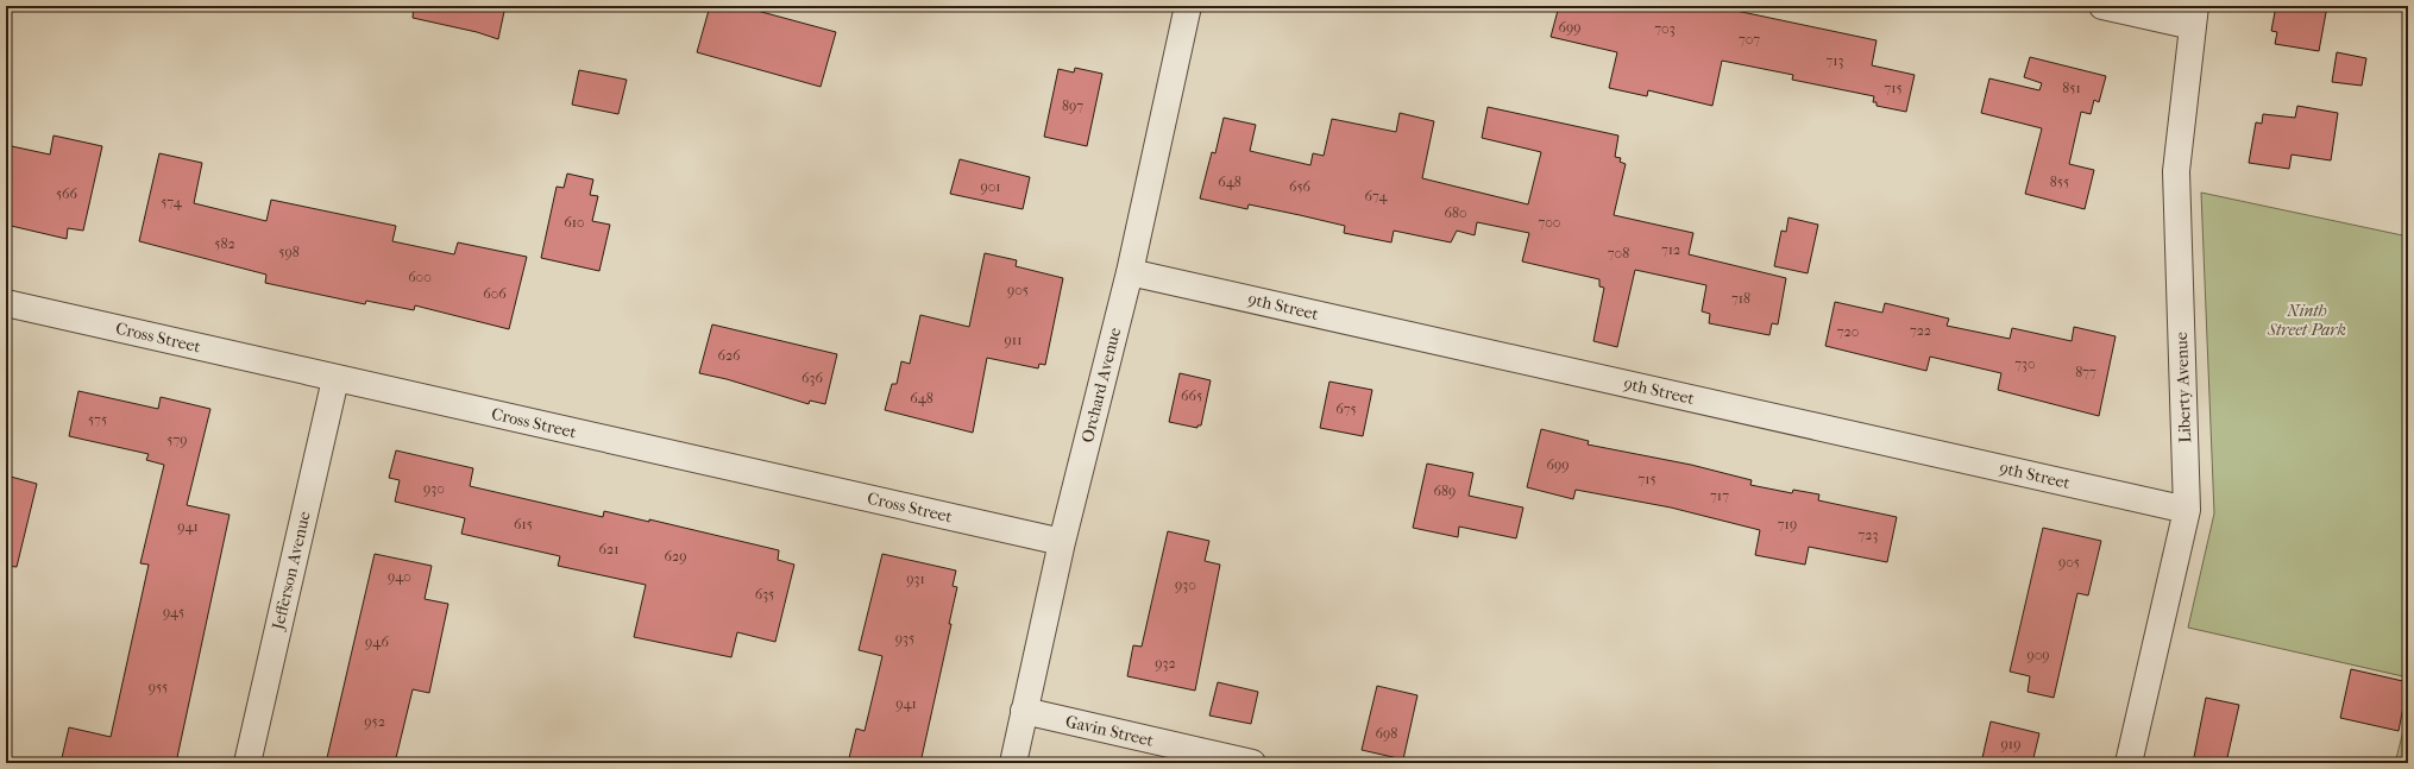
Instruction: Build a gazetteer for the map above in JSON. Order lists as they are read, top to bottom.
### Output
{
  "streets": {
    "street": [
      "9th Street",
      "Cross Street",
      "Orchard Avenue",
      "Liberty Avenue",
      "Jefferson Avenue",
      "Gavin Street"
    ]
  },
  "crossings": [
    ["9th Street", "Orchard Avenue"],
    ["9th Street", "Liberty Avenue"],
    ["Cross Street", "Orchard Avenue"],
    ["Cross Street", "Jefferson Avenue"],
    ["Orchard Avenue", "Gavin Street"]
  ],
  "parks": ["Ninth Street Park"],
  "house_numbers": [
    "699",
    "703",
    "707",
    "713",
    "715",
    "851",
    "897",
    "648",
    "855",
    "901",
    "656",
    "566",
    "674",
    "574",
    "680",
    "610",
    "700",
    "582",
    "712",
    "598",
    "708",
    "600",
    "905",
    "606",
    "718",
    "722",
    "720",
    "911",
    "626",
    "730",
    "877",
    "636",
    "665",
    "648",
    "675",
    "575",
    "579",
    "699",
    "715",
    "930",
    "689",
    "717",
    "615",
    "719",
    "941",
    "723",
    "621",
    "629",
    "905",
    "940",
    "931",
    "930",
    "635",
    "945",
    "935",
    "946",
    "909",
    "932",
    "955",
    "941",
    "952",
    "698",
    "919"
  ]
}
